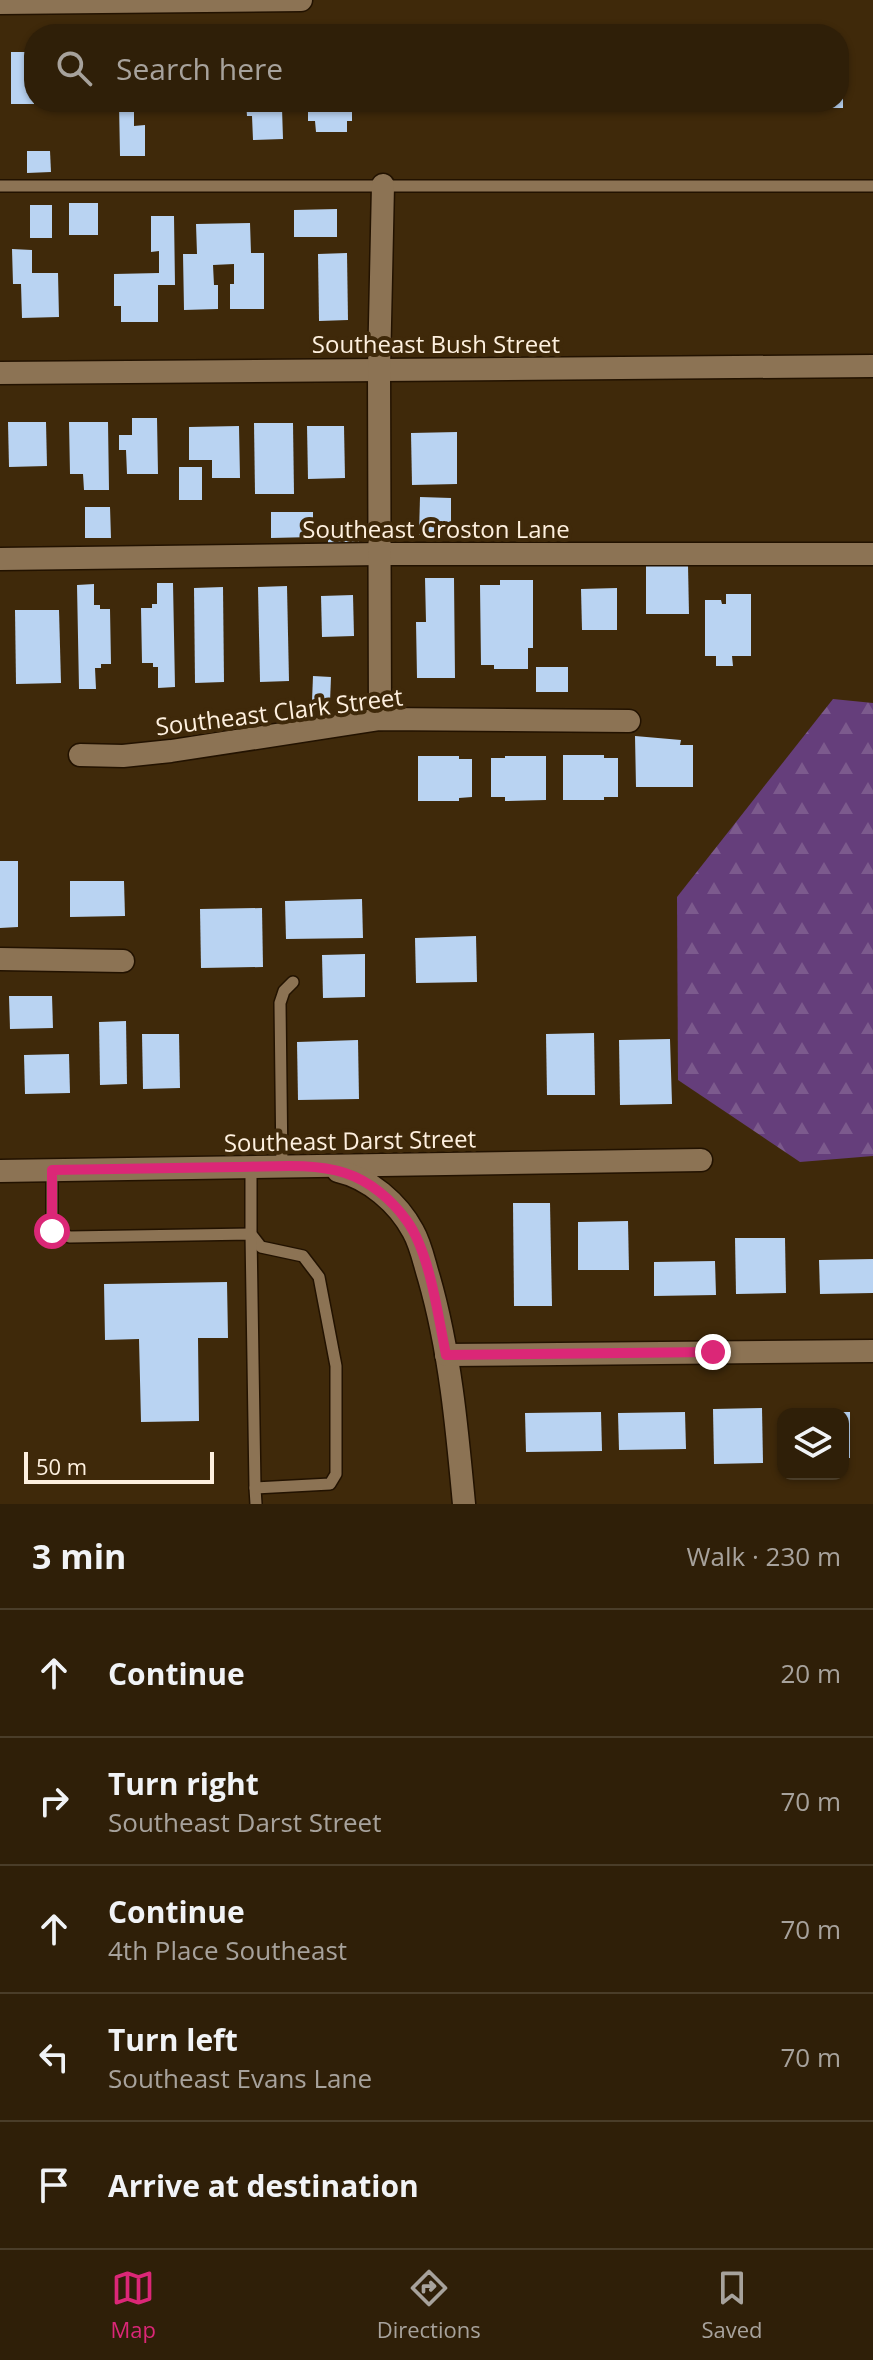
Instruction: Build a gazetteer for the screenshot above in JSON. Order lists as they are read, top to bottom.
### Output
{
  "streets": {
    "street": [
      "Southeast Bush Street",
      "Southeast Croston Lane",
      "Southeast Clark Street",
      "Southeast Darst Street"
    ]
  },
  "scale_bar": "50 m",
  "page": {
    "search": "Search here",
    "scale": "50 m",
    "heading": ["3 min", "Walk · 230 m"],
    "list": [
      ["Continue", "20 m"],
      ["Turn right", "Southeast Darst Street", "70 m"],
      ["Continue", "4th Place Southeast", "70 m"],
      ["Turn left", "Southeast Evans Lane", "70 m"],
      "Arrive at destination"
    ],
    "nav": ["Map", "Directions", "Saved"]
  }
}
